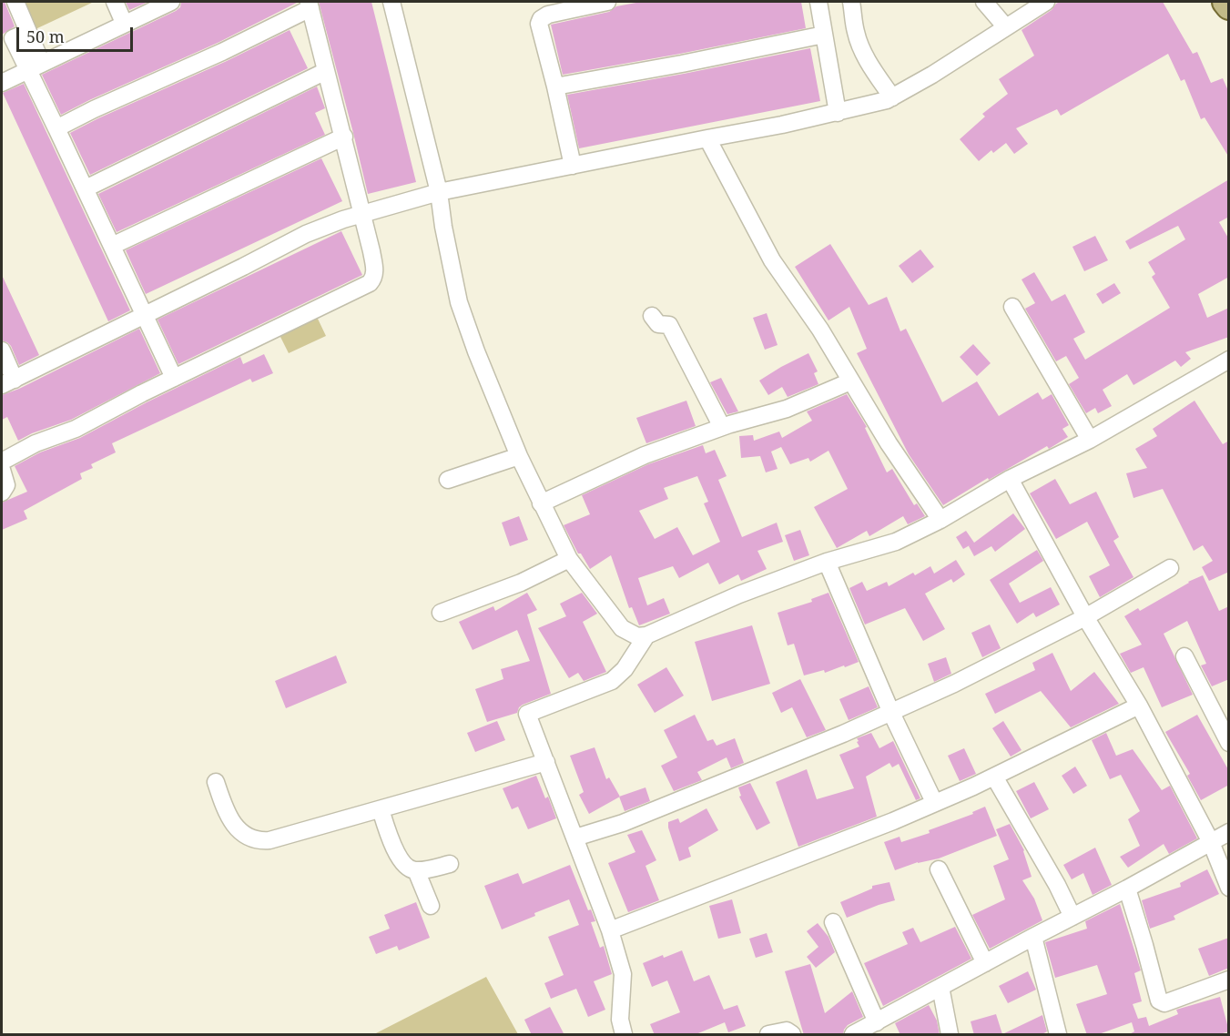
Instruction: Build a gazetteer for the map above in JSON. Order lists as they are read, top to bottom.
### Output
{
  "scale_bar": "50 m"
}
